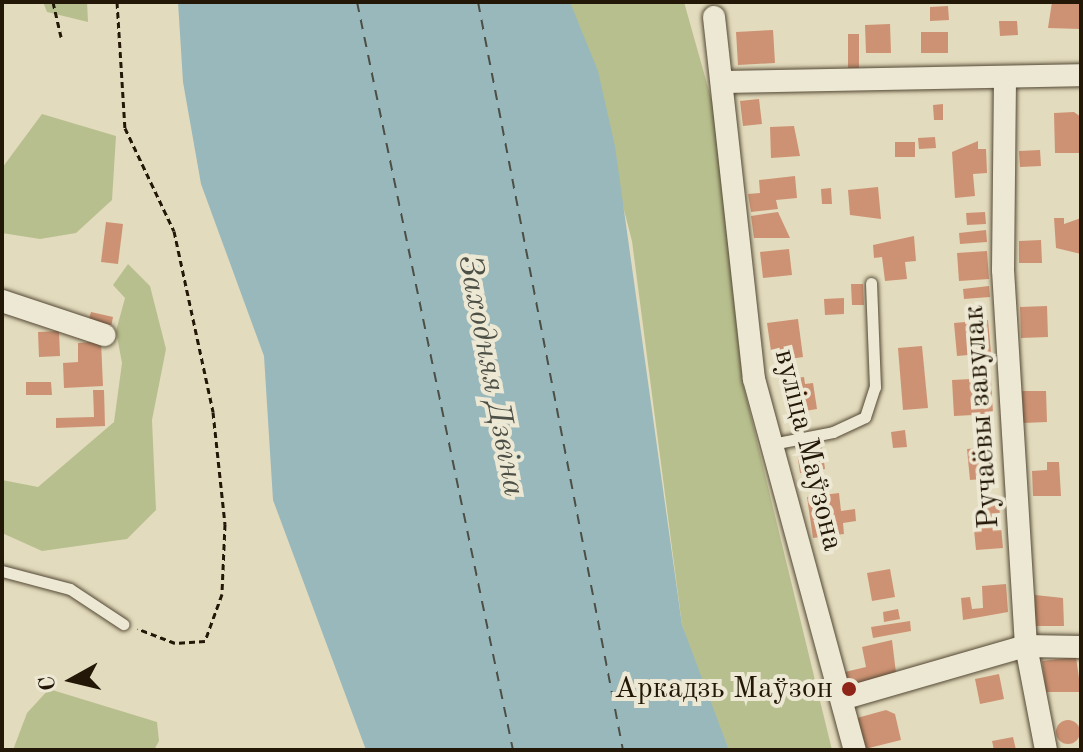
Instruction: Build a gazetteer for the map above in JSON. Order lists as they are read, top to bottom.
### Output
{
  "streets": {
    "street": ["Ручаёвы завулак", "вуліца Маўзона"]
  },
  "water": ["Заходняя Дзвіна"],
  "places": ["Аркадзь Маўзон"],
  "north": "left"
}
